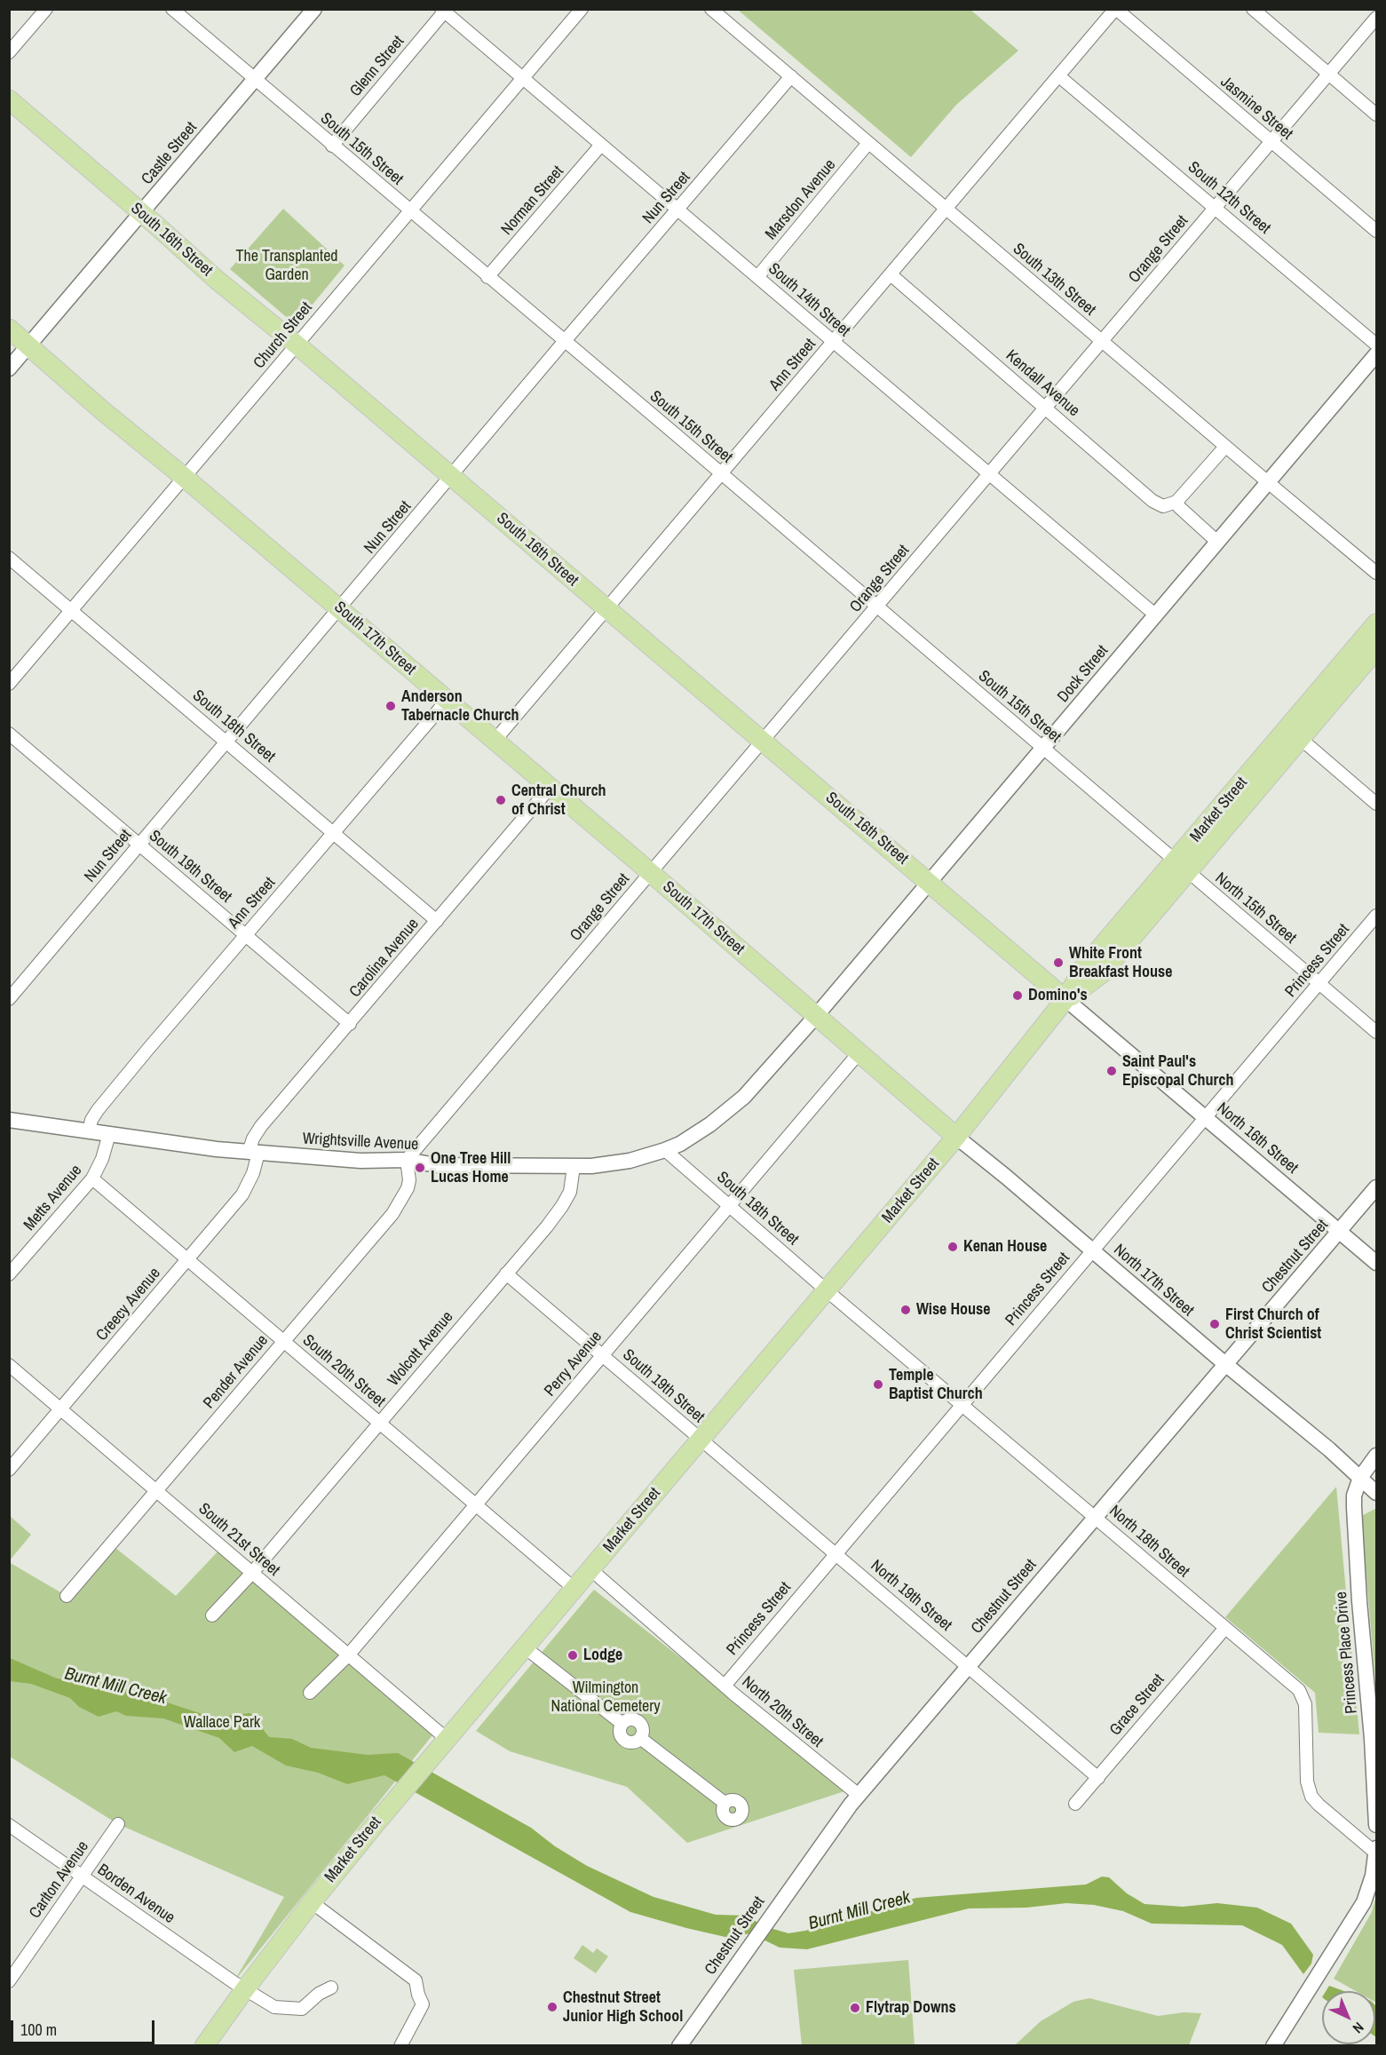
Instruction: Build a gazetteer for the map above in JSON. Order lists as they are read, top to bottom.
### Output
{
  "streets": {
    "main road": ["South 16th Street", "South 17th Street", "Market Street"],
    "street": [
      "Glenn Street",
      "Jasmine Street",
      "South 15th Street",
      "Castle Street",
      "Nun Street",
      "South 12th Street",
      "Marsdon Avenue",
      "Norman Street",
      "Orange Street",
      "South 13th Street",
      "South 14th Street",
      "Church Street",
      "Ann Street",
      "Kendall Avenue",
      "Dock Street",
      "South 18th Street",
      "South 19th Street",
      "North 15th Street",
      "Carolina Avenue",
      "Princess Street",
      "North 16th Street",
      "Wrightsville Avenue",
      "Metts Avenue",
      "Chestnut Street",
      "North 17th Street",
      "Creecy Avenue",
      "Wolcott Avenue",
      "Perry Avenue",
      "South 20th Street",
      "Pender Avenue",
      "South 21st Street",
      "North 18th Street",
      "North 19th Street",
      "Princess Place Drive",
      "Grace Street",
      "North 20th Street",
      "Carlton Avenue",
      "Borden Avenue"
    ]
  },
  "crossings": [
    ["Glenn Street", "South 15th Street"],
    ["Glenn Street", "South 14th Street"],
    ["Jasmine Street", "Orange Street"],
    ["Jasmine Street", "Ann Street"],
    ["South 15th Street", "Castle Street"],
    ["South 15th Street", "Nun Street"],
    ["South 15th Street", "Norman Street"],
    ["South 15th Street", "Orange Street"],
    ["South 15th Street", "Church Street"],
    ["South 15th Street", "Ann Street"],
    ["South 15th Street", "Dock Street"],
    ["South 15th Street", "Market Street"],
    ["South 15th Street", "North 15th Street"],
    ["Castle Street", "South 16th Street"],
    ["Castle Street", "South 17th Street"],
    ["Nun Street", "South 16th Street"],
    ["Nun Street", "South 13th Street"],
    ["Nun Street", "South 14th Street"],
    ["Nun Street", "South 17th Street"],
    ["Nun Street", "South 18th Street"],
    ["Nun Street", "South 19th Street"],
    ["South 12th Street", "Orange Street"],
    ["South 12th Street", "Ann Street"],
    ["Marsdon Avenue", "South 13th Street"],
    ["Marsdon Avenue", "South 14th Street"],
    ["Norman Street", "South 14th Street"],
    ["South 16th Street", "Orange Street"],
    ["South 16th Street", "Church Street"],
    ["South 16th Street", "Ann Street"],
    ["South 16th Street", "Dock Street"],
    ["South 16th Street", "Market Street"],
    ["South 16th Street", "North 16th Street"],
    ["Orange Street", "South 13th Street"],
    ["Orange Street", "South 14th Street"],
    ["Orange Street", "Kendall Avenue"],
    ["Orange Street", "South 17th Street"],
    ["Orange Street", "Wrightsville Avenue"],
    ["Orange Street", "Pender Avenue"],
    ["South 13th Street", "Ann Street"],
    ["South 13th Street", "Dock Street"],
    ["South 14th Street", "Church Street"],
    ["South 14th Street", "Ann Street"],
    ["South 14th Street", "Dock Street"],
    ["Church Street", "South 17th Street"],
    ["Church Street", "South 18th Street"],
    ["Ann Street", "Kendall Avenue"],
    ["Ann Street", "South 17th Street"],
    ["Ann Street", "South 18th Street"],
    ["Ann Street", "South 19th Street"],
    ["Ann Street", "Wrightsville Avenue"],
    ["South 17th Street", "Dock Street"],
    ["South 17th Street", "Market Street"],
    ["South 17th Street", "Carolina Avenue"],
    ["South 17th Street", "Wrightsville Avenue"],
    ["South 17th Street", "North 17th Street"],
    ["South 17th Street", "Perry Avenue"],
    ["Dock Street", "Wrightsville Avenue"],
    ["South 18th Street", "Market Street"],
    ["South 18th Street", "Carolina Avenue"],
    ["South 18th Street", "Wrightsville Avenue"],
    ["South 18th Street", "Perry Avenue"],
    ["South 18th Street", "North 18th Street"],
    ["Market Street", "South 19th Street"],
    ["Market Street", "North 15th Street"],
    ["Market Street", "North 16th Street"],
    ["Market Street", "North 17th Street"],
    ["Market Street", "South 20th Street"],
    ["Market Street", "South 21st Street"],
    ["Market Street", "North 18th Street"],
    ["Market Street", "North 19th Street"],
    ["Market Street", "North 20th Street"],
    ["Market Street", "Borden Avenue"],
    ["South 19th Street", "Carolina Avenue"],
    ["South 19th Street", "Wolcott Avenue"],
    ["South 19th Street", "Perry Avenue"],
    ["South 19th Street", "North 19th Street"],
    ["North 15th Street", "Princess Street"],
    ["Carolina Avenue", "Wrightsville Avenue"],
    ["Carolina Avenue", "Creecy Avenue"],
    ["Princess Street", "North 16th Street"],
    ["Princess Street", "North 17th Street"],
    ["Princess Street", "North 18th Street"],
    ["Princess Street", "North 19th Street"],
    ["Princess Street", "North 20th Street"],
    ["North 16th Street", "Chestnut Street"],
    ["Wrightsville Avenue", "Metts Avenue"],
    ["Wrightsville Avenue", "Creecy Avenue"],
    ["Wrightsville Avenue", "Wolcott Avenue"],
    ["Wrightsville Avenue", "Pender Avenue"],
    ["Metts Avenue", "South 20th Street"],
    ["Chestnut Street", "North 17th Street"],
    ["Chestnut Street", "North 18th Street"],
    ["Chestnut Street", "North 19th Street"],
    ["Chestnut Street", "North 20th Street"],
    ["North 17th Street", "Princess Place Drive"],
    ["Creecy Avenue", "South 20th Street"],
    ["Creecy Avenue", "South 21st Street"],
    ["Wolcott Avenue", "South 20th Street"],
    ["Wolcott Avenue", "South 21st Street"],
    ["Perry Avenue", "South 20th Street"],
    ["Perry Avenue", "South 21st Street"],
    ["South 20th Street", "Pender Avenue"],
    ["Pender Avenue", "South 21st Street"],
    ["North 18th Street", "Grace Street"],
    ["North 19th Street", "Grace Street"],
    ["Carlton Avenue", "Borden Avenue"]
  ],
  "water": ["Burnt Mill Creek"],
  "parks": ["The Transplanted Garden", "Wilmington National Cemetery", "Wallace Park"],
  "places": [
    "Anderson Tabernacle Church",
    "Central Church of Christ",
    "White Front Breakfast House",
    "Domino's",
    "Saint Paul's Episcopal Church",
    "One Tree Hill Lucas Home",
    "Kenan House",
    "Wise House",
    "First Church of Christ Scientist",
    "Temple Baptist Church",
    "Lodge",
    "Chestnut Street Junior High School",
    "Flytrap Downs"
  ],
  "scale_bar": "100 m",
  "north": "bottom right"
}
